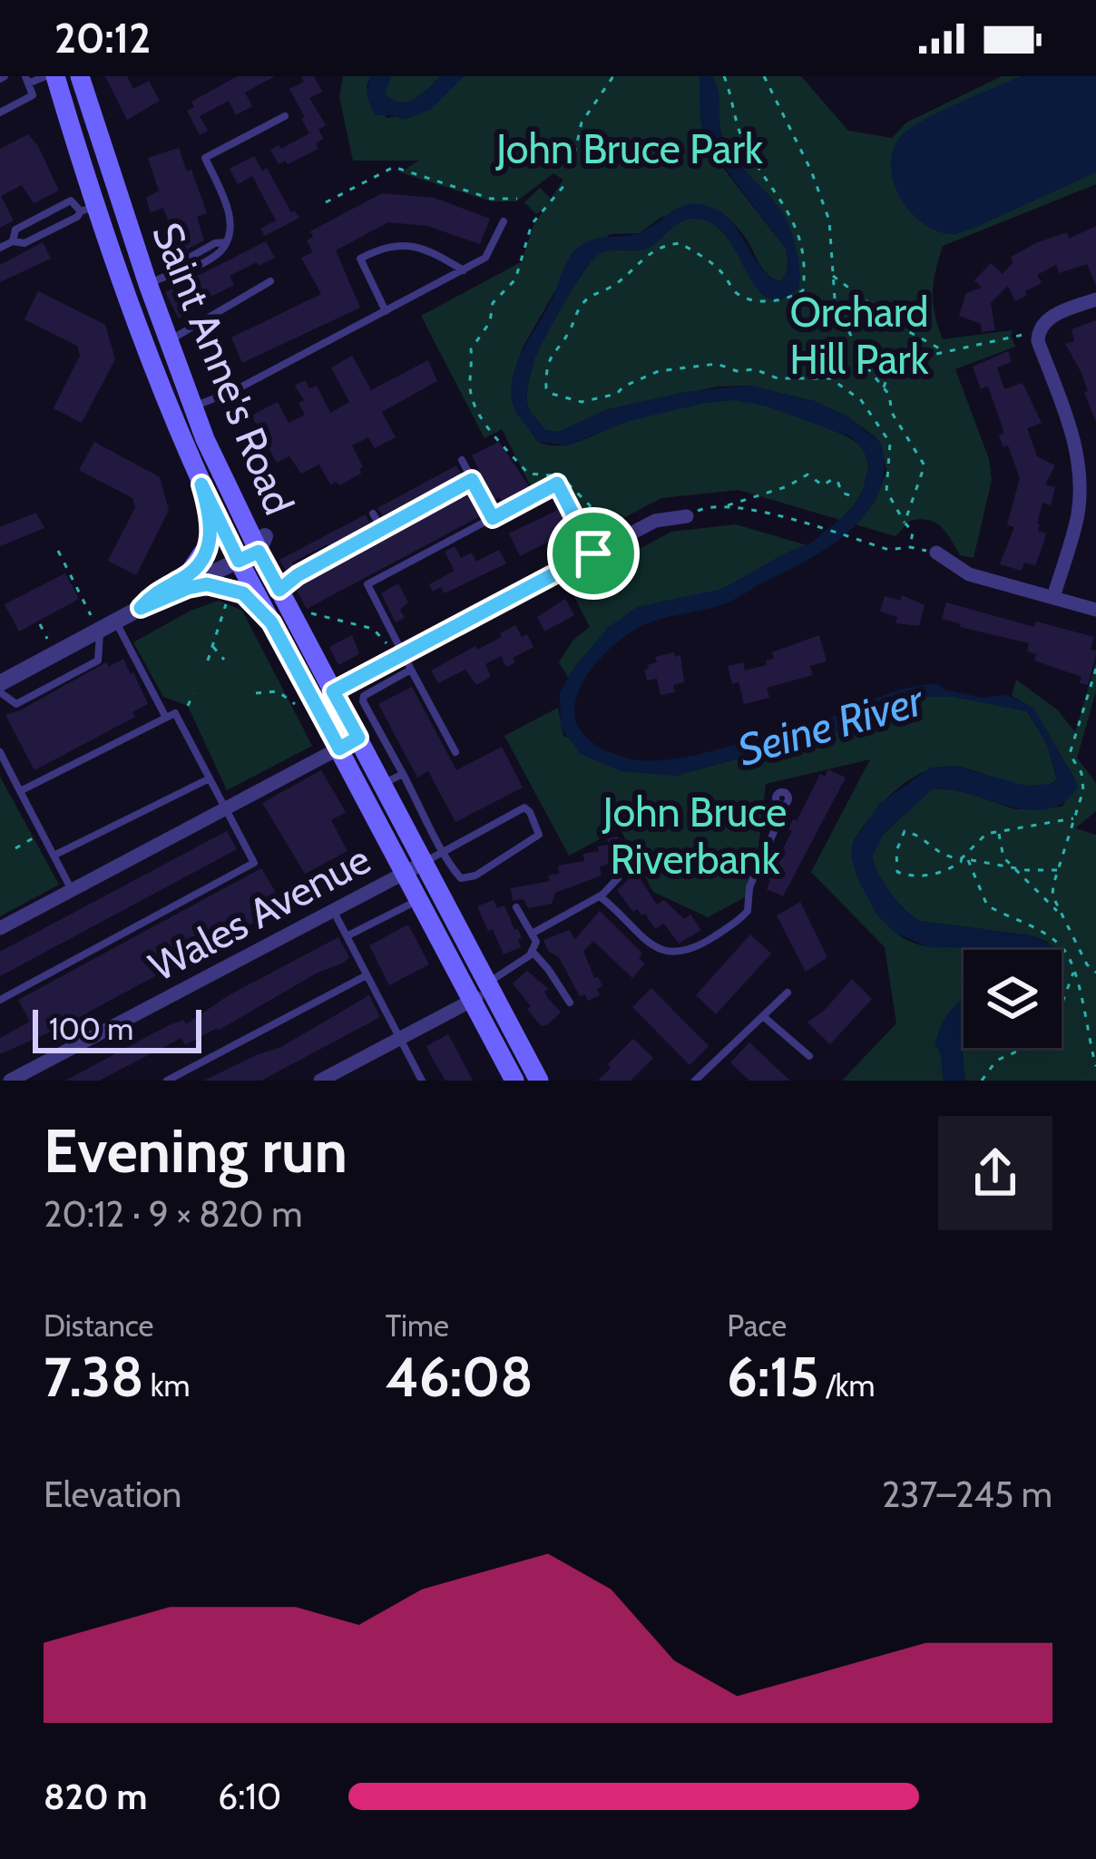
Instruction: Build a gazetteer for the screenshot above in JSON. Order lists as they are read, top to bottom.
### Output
{
  "streets": {
    "main road": ["Saint Anne's Road"],
    "street": ["Wales Avenue"]
  },
  "crossings": [
    ["Saint Anne's Road", "Wales Avenue"]
  ],
  "water": ["Seine River"],
  "parks": ["John Bruce Park", "Orchard Hill Park", "John Bruce Riverbank"],
  "scale_bar": "100 m",
  "page": {
    "status": "20:12",
    "scale": "100 m",
    "heading": ["Evening run", "20:12 · 9 × 820 m"],
    "stats": [
      ["Distance", "7.38 km"],
      ["Time", "46:08"],
      ["Pace", "6:15 /km"]
    ],
    "chart": ["Elevation", "237–245 m"],
    "list": [
      {
        "name": "820 m",
        "note": "6:10"
      }
    ]
  }
}
